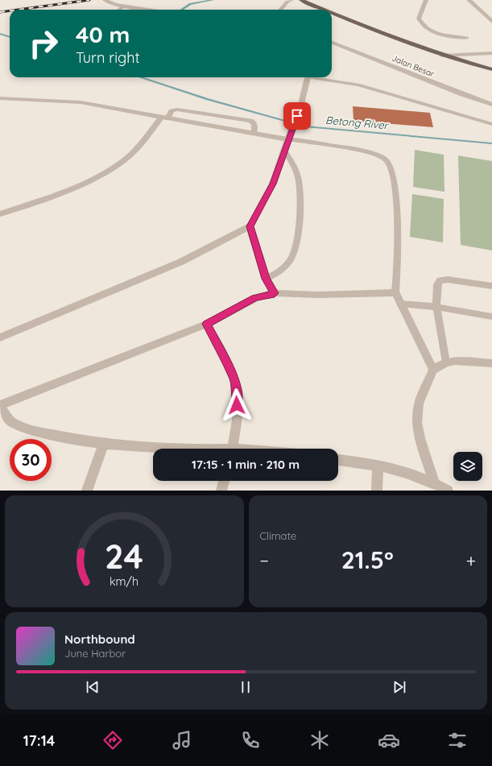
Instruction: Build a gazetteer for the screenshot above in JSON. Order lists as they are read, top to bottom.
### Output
{
  "streets": {
    "street": ["Jalan Besar"]
  },
  "water": ["Betong River"],
  "page": {
    "turn": ["40 m", "Turn right"],
    "limit": "30",
    "trip": "17:15 · 1 min · 210 m",
    "tile": "Climate",
    "heat": ["−", "21.5°", "+"],
    "song": ["Northbound", "June Harbor"],
    "tabs": "17:14",
    "gauge": ["24", "km/h"]
  }
}
